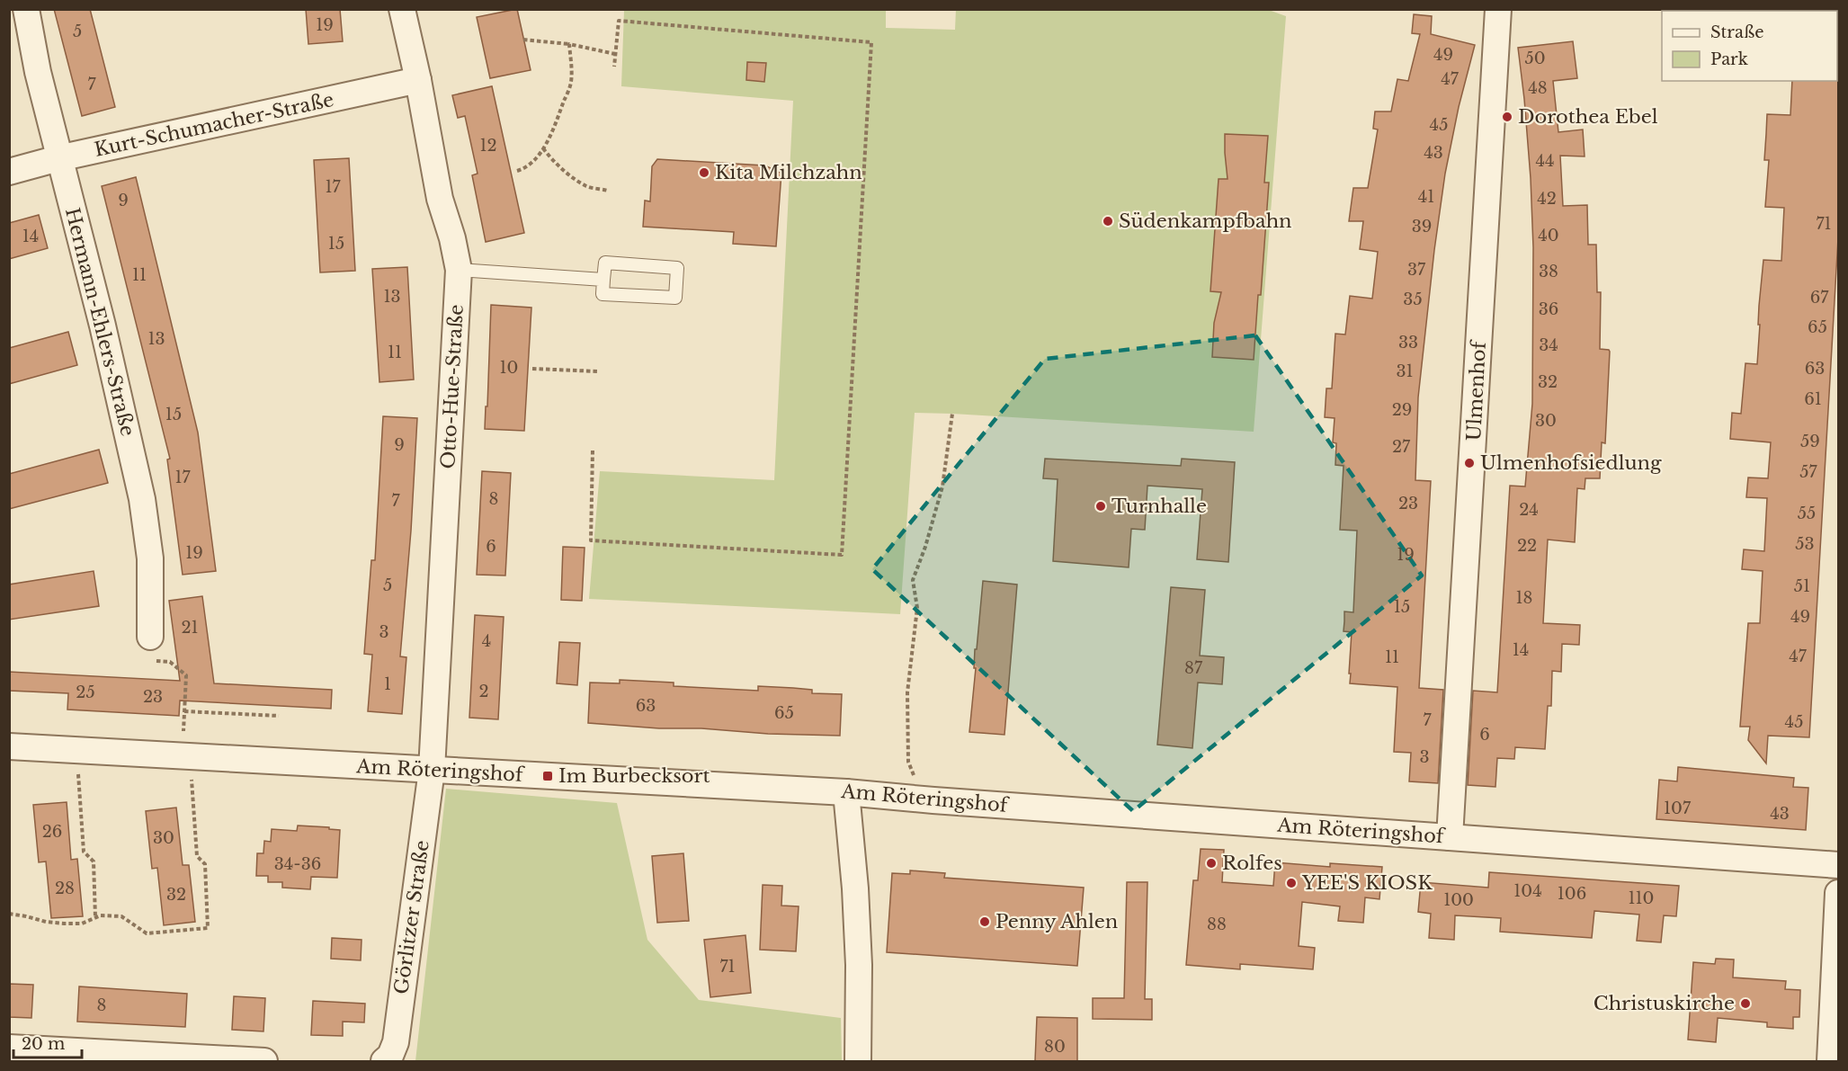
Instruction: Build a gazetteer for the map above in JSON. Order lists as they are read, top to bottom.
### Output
{
  "streets": {
    "street": [
      "Kurt-Schumacher-Straße",
      "Hermann-Ehlers-Straße",
      "Otto-Hue-Straße",
      "Ulmenhof",
      "Am Röteringshof",
      "Görlitzer Straße"
    ]
  },
  "crossings": [
    ["Kurt-Schumacher-Straße", "Hermann-Ehlers-Straße"],
    ["Kurt-Schumacher-Straße", "Otto-Hue-Straße"],
    ["Otto-Hue-Straße", "Am Röteringshof"],
    ["Otto-Hue-Straße", "Görlitzer Straße"],
    ["Ulmenhof", "Am Röteringshof"],
    ["Am Röteringshof", "Görlitzer Straße"]
  ],
  "places": {
    "other": [
      "Dorothea Ebel",
      "Kita Milchzahn",
      "Südenkampfbahn",
      "Ulmenhofsiedlung",
      "Turnhalle",
      "Rolfes",
      "YEE'S KIOSK",
      "Penny Ahlen",
      "Christuskirche"
    ],
    "transit": ["Im Burbecksort"]
  },
  "house_numbers": [
    "19",
    "5",
    "49",
    "50",
    "47",
    "7",
    "48",
    "45",
    "12",
    "43",
    "44",
    "17",
    "41",
    "42",
    "9",
    "71",
    "39",
    "40",
    "14",
    "15",
    "37",
    "38",
    "11",
    "13",
    "67",
    "35",
    "36",
    "65",
    "13",
    "33",
    "34",
    "11",
    "10",
    "63",
    "31",
    "32",
    "61",
    "29",
    "15",
    "30",
    "59",
    "9",
    "27",
    "57",
    "17",
    "8",
    "7",
    "23",
    "24",
    "55",
    "53",
    "22",
    "6",
    "19",
    "19",
    "5",
    "51",
    "18",
    "15",
    "49",
    "21",
    "3",
    "4",
    "14",
    "47",
    "11",
    "87",
    "1",
    "2",
    "25",
    "23",
    "63",
    "65",
    "7",
    "45",
    "6",
    "3",
    "107",
    "43",
    "26",
    "30",
    "34-36",
    "28",
    "104",
    "106",
    "32",
    "110",
    "100",
    "88",
    "71",
    "8",
    "80"
  ],
  "legend": ["Straße", "Park"],
  "scale_bar": "20 m"
}
